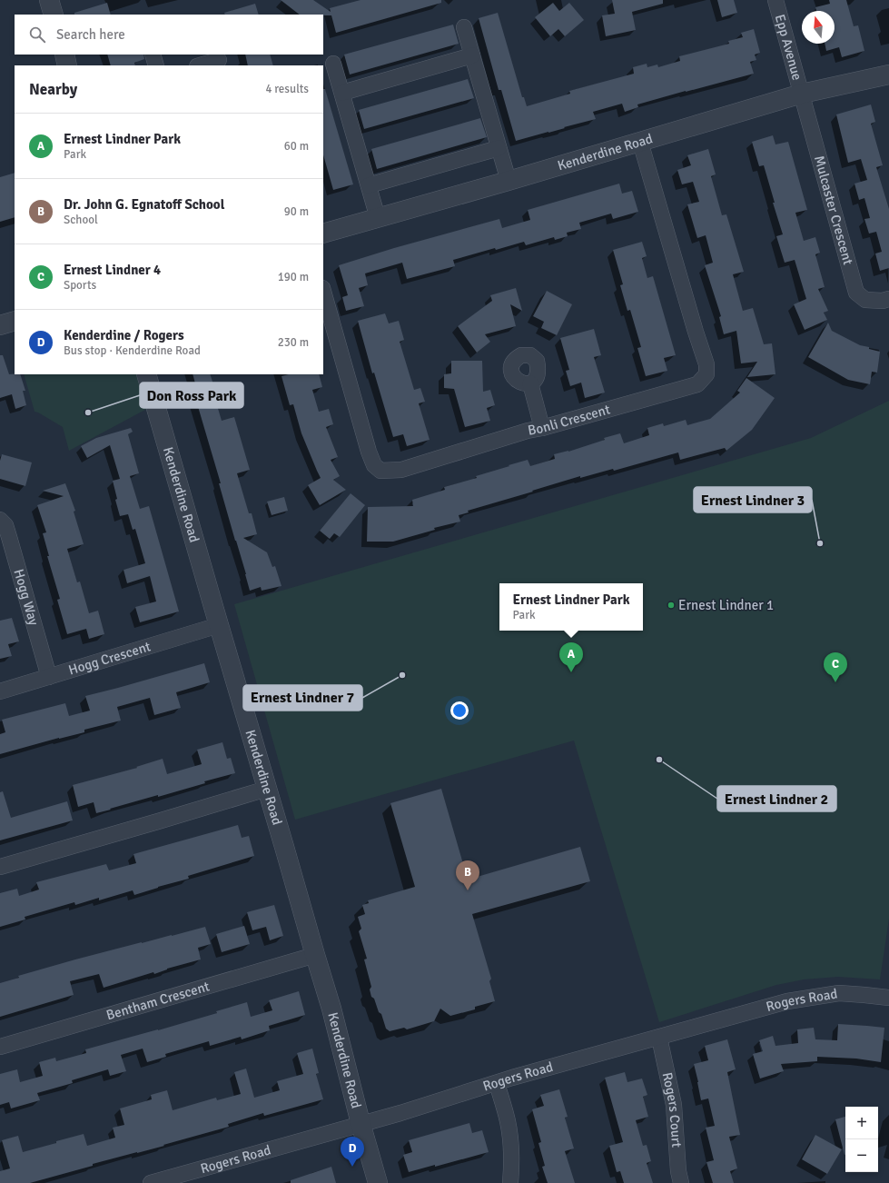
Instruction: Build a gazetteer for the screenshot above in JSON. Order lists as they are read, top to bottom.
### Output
{
  "streets": {
    "street": [
      "Epp Avenue",
      "Kenderdine Road",
      "Mulcaster Crescent",
      "Bonli Crescent",
      "Hogg Way",
      "Hogg Crescent",
      "Bentham Crescent",
      "Rogers Road",
      "Rogers Court"
    ]
  },
  "crossings": [
    ["Epp Avenue", "Kenderdine Road"],
    ["Epp Avenue", "Mulcaster Crescent"],
    ["Kenderdine Road", "Mulcaster Crescent"],
    ["Kenderdine Road", "Bonli Crescent"],
    ["Kenderdine Road", "Hogg Crescent"],
    ["Kenderdine Road", "Bentham Crescent"],
    ["Kenderdine Road", "Rogers Road"],
    ["Hogg Way", "Hogg Crescent"],
    ["Rogers Road", "Rogers Court"]
  ],
  "places": [
    "Don Ross Park",
    "Ernest Lindner 3",
    "Ernest Lindner 1",
    "Ernest Lindner 7",
    "Ernest Lindner 2"
  ],
  "north": "top",
  "page": {
    "search": "Search here",
    "heading": ["Nearby", "4 results"],
    "list": [
      {
        "mark": "A",
        "name": "Ernest Lindner Park",
        "note": "Park",
        "value": "60 m"
      },
      {
        "mark": "B",
        "name": "Dr. John G. Egnatoff School",
        "note": "School",
        "value": "90 m"
      },
      {
        "mark": "C",
        "name": "Ernest Lindner 4",
        "note": "Sports",
        "value": "190 m"
      },
      {
        "mark": "D",
        "name": "Kenderdine / Rogers",
        "note": "Bus stop · Kenderdine Road",
        "value": "230 m"
      }
    ],
    "popup": ["Ernest Lindner Park", "Park"],
    "pins": [
      "A",
      "C",
      "B",
      "D"
    ],
    "map_buttons": ["+", "−"]
  }
}
